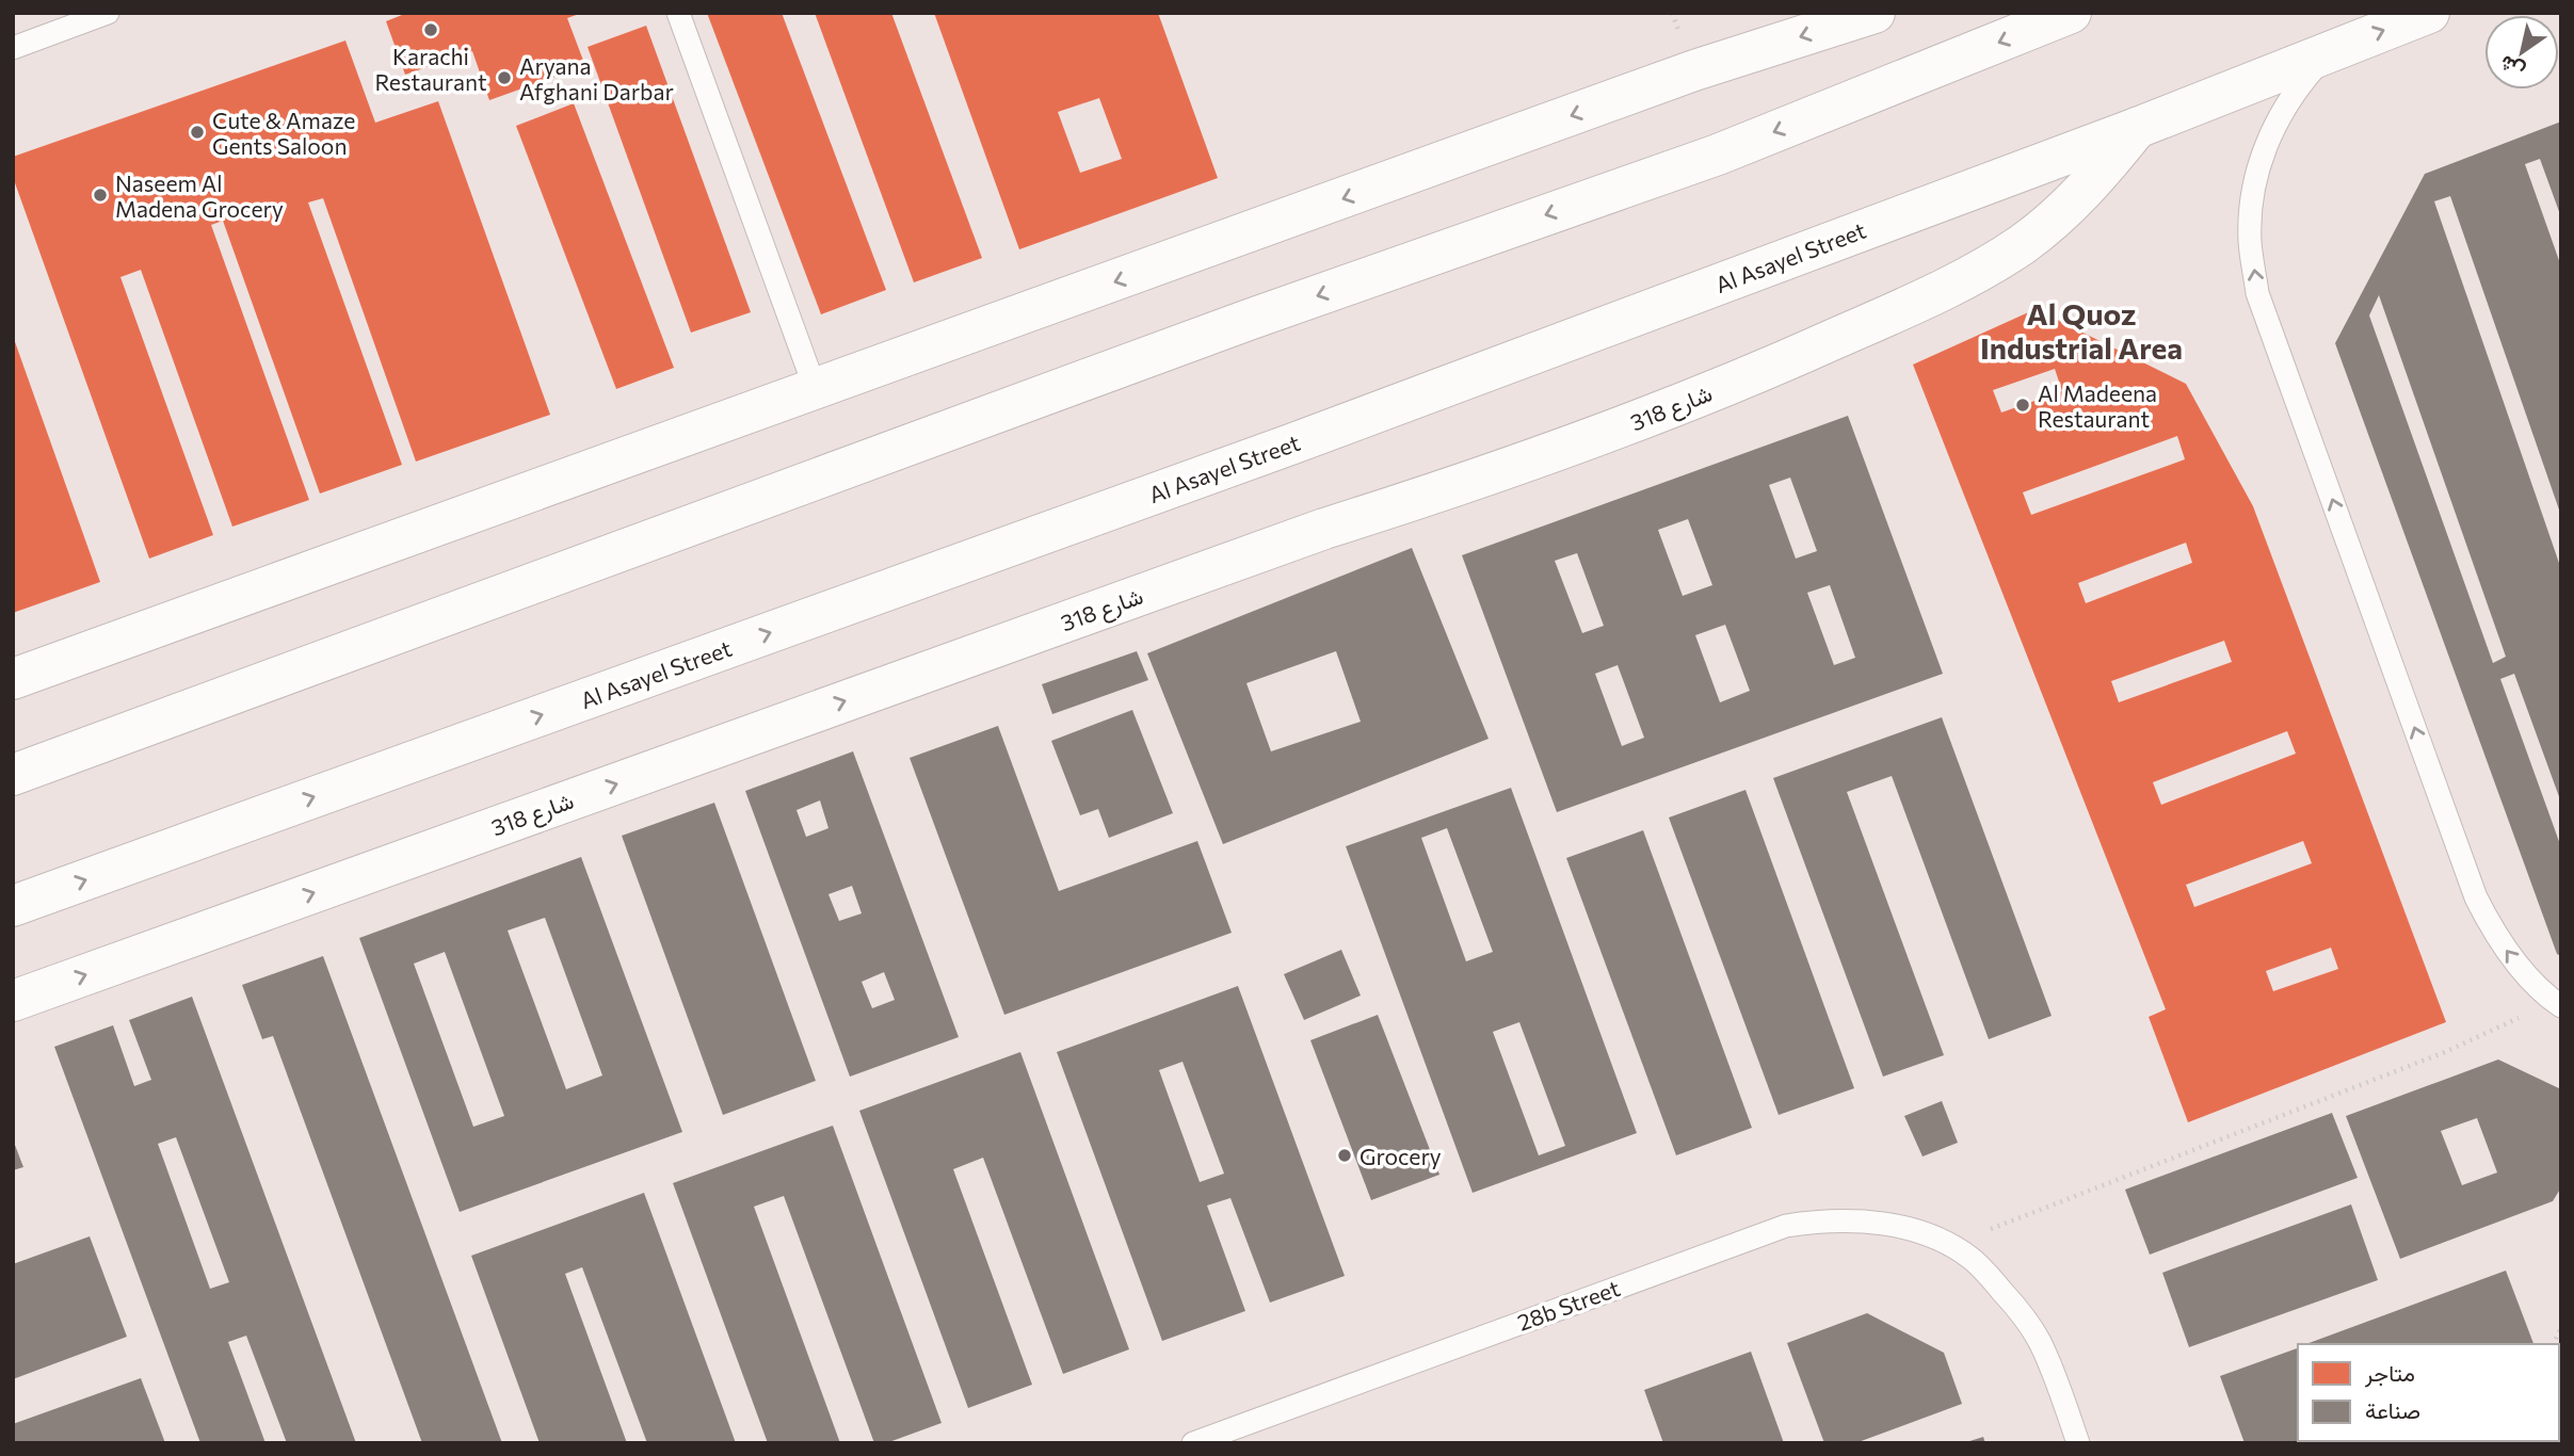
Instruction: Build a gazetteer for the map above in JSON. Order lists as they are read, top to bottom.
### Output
{
  "streets": {
    "main road": ["Al Asayel Street", "شارع 318"],
    "lane": ["28b Street"]
  },
  "crossings": [
    ["Al Asayel Street", "شارع 318"]
  ],
  "districts": ["Al Quoz Industrial Area"],
  "places": [
    "Karachi Restaurant",
    "Aryana Afghani Darbar",
    "Cute & Amaze Gents Saloon",
    "Naseem Al Madena Grocery",
    "Al Madeena Restaurant",
    "Grocery"
  ],
  "legend": ["متاجر", "صناعة"],
  "north": "bottom left"
}
